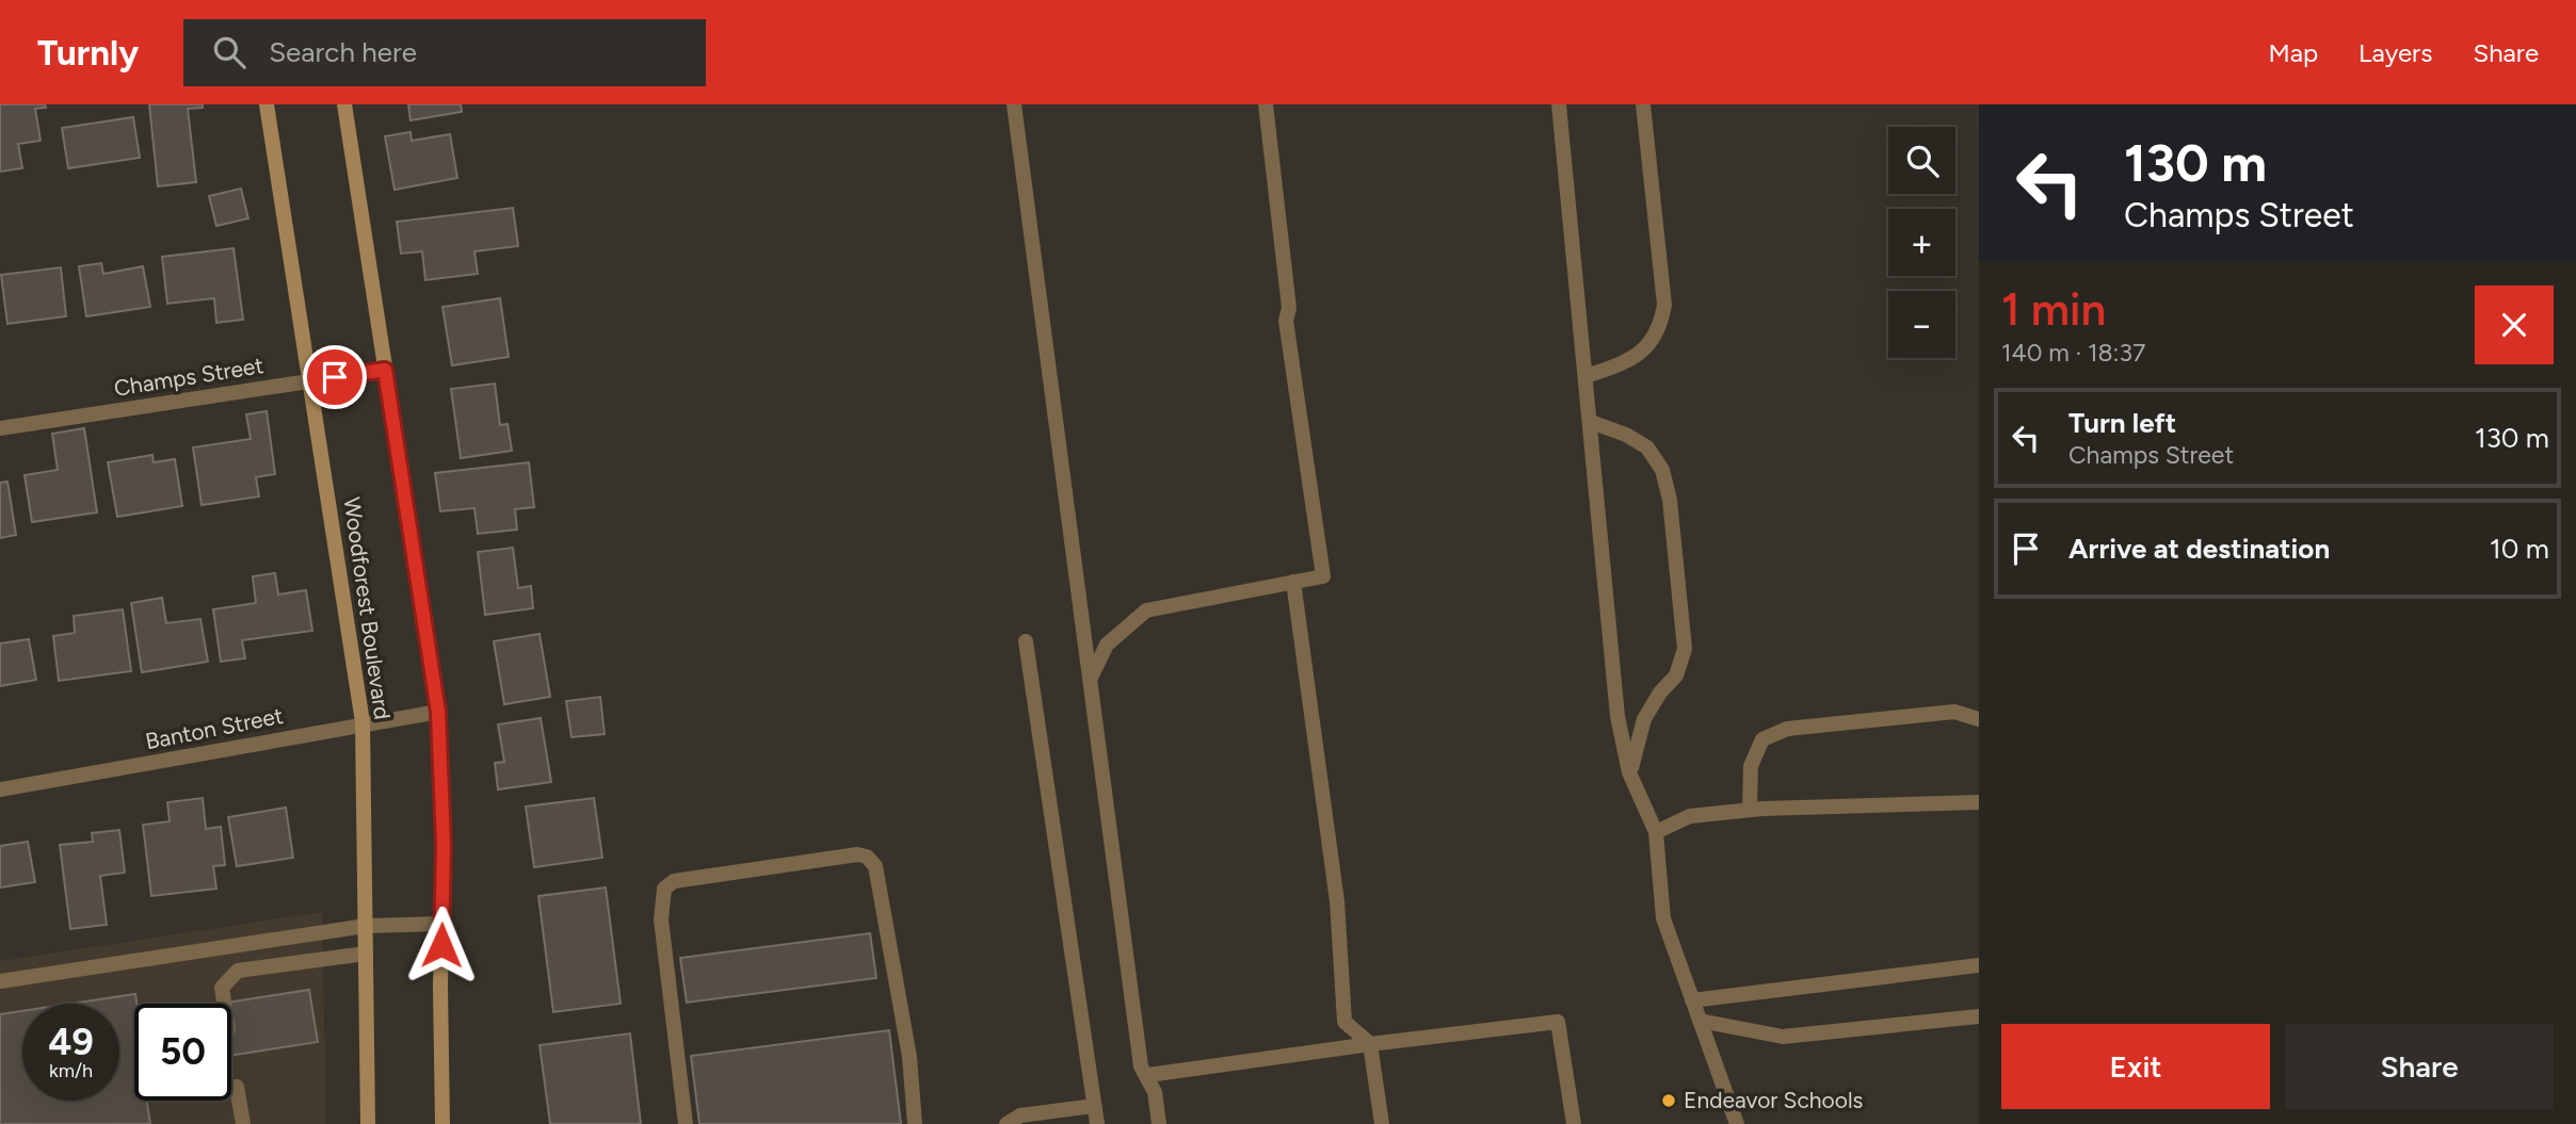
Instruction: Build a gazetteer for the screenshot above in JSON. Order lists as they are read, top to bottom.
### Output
{
  "streets": {
    "main road": ["Woodforest Boulevard"],
    "street": ["Champs Street", "Banton Street"]
  },
  "crossings": [
    ["Champs Street", "Woodforest Boulevard"],
    ["Woodforest Boulevard", "Banton Street"]
  ],
  "places": ["Endeavor Schools"],
  "page": {
    "header": "Turnly",
    "search": "Search here",
    "nav": ["Map", "Layers", "Share"],
    "turn": ["130 m", "Champs Street"],
    "map_buttons": ["+", "−"],
    "heading": ["1 min", "140 m · 18:37"],
    "list": [
      {
        "name": "Turn left",
        "note": "Champs Street",
        "value": "130 m"
      },
      {
        "name": "Arrive at destination",
        "value": "10 m"
      }
    ],
    "speed": "49 km/h",
    "limit": "50",
    "buttons": ["Exit", "Share"]
  }
}
